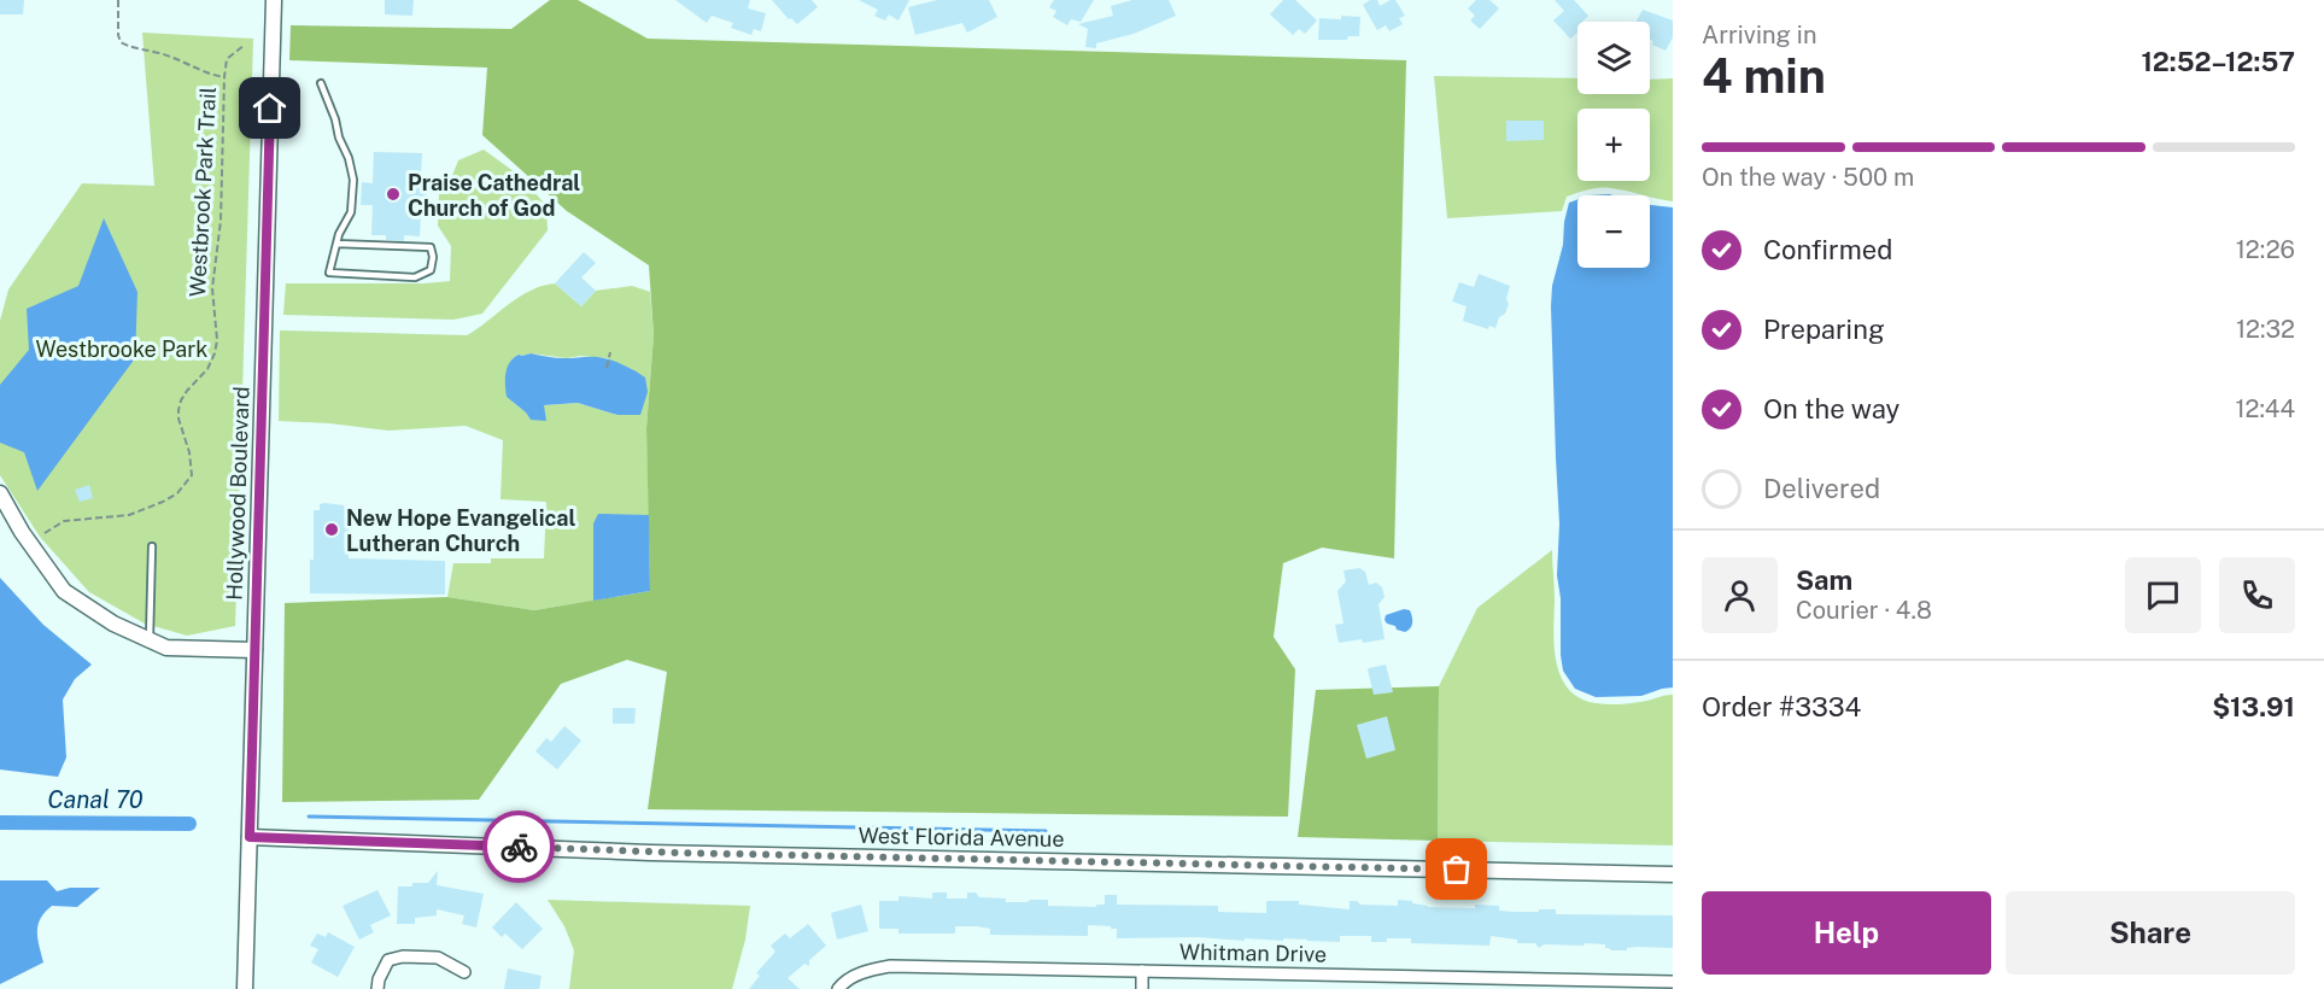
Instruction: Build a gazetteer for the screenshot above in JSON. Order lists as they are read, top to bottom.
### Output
{
  "streets": {
    "street": ["Hollywood Boulevard", "West Florida Avenue", "Whitman Drive"],
    "path": ["Westbrook Park Trail"]
  },
  "crossings": [
    ["Hollywood Boulevard", "West Florida Avenue"]
  ],
  "water": ["Canal 70"],
  "parks": ["Westbrooke Park"],
  "places": ["Praise Cathedral Church of God", "New Hope Evangelical Lutheran Church"],
  "page": {
    "heading": ["4 min", "Arriving in", "12:52–12:57"],
    "panel": [
      "Sam",
      "Courier · 4.8",
      "Order #3334",
      "$13.91"
    ],
    "map_buttons": ["+", "−"],
    "bar": "On the way · 500 m",
    "list": [
      ["Confirmed", "12:26"],
      ["Preparing", "12:32"],
      ["On the way", "12:44"],
      "Delivered"
    ],
    "buttons": ["Help", "Share"]
  }
}
